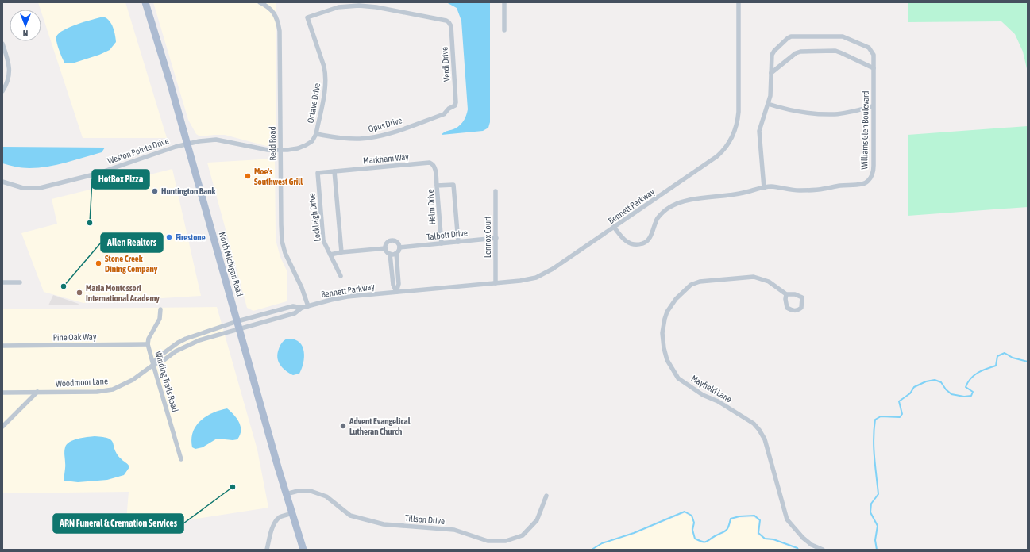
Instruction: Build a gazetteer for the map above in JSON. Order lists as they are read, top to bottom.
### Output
{
  "streets": {
    "main road": ["North Michigan Road"],
    "street": [
      "Verdi Drive",
      "Octave Drive",
      "Opus Drive",
      "Williams Glen Boulevard",
      "Redd Road",
      "Weston Pointe Drive",
      "Markham Way",
      "Bennett Parkway",
      "Helm Drive",
      "Lockleigh Drive",
      "Talbott Drive",
      "Lennox Court",
      "Pine Oak Way",
      "Winding Trails Road",
      "Woodmoor Lane",
      "Mayfield Lane",
      "Tillson Drive"
    ]
  },
  "crossings": [
    ["Verdi Drive", "Octave Drive"],
    ["Verdi Drive", "Opus Drive"],
    ["Octave Drive", "Opus Drive"],
    ["Octave Drive", "Redd Road"],
    ["Octave Drive", "Weston Pointe Drive"],
    ["Williams Glen Boulevard", "Bennett Parkway"],
    ["Redd Road", "Weston Pointe Drive"],
    ["Redd Road", "Bennett Parkway"],
    ["Weston Pointe Drive", "North Michigan Road"],
    ["Markham Way", "Helm Drive"],
    ["Markham Way", "Lockleigh Drive"],
    ["Bennett Parkway", "Lennox Court"],
    ["Bennett Parkway", "North Michigan Road"],
    ["Bennett Parkway", "Woodmoor Lane"],
    ["Helm Drive", "Talbott Drive"],
    ["Lockleigh Drive", "Talbott Drive"],
    ["Talbott Drive", "Lennox Court"],
    ["North Michigan Road", "Woodmoor Lane"],
    ["North Michigan Road", "Tillson Drive"],
    ["Pine Oak Way", "Winding Trails Road"],
    ["Winding Trails Road", "Woodmoor Lane"]
  ],
  "places": [
    "Moe's Southwest Grill",
    "Huntington Bank",
    "HotBox Pizza",
    "Firestone",
    "Stone Creek Dining Company",
    "Allen Realtors",
    "Maria Montessori International Academy",
    "Advent Evangelical Lutheran Church",
    "ARN Funeral & Cremation Services"
  ],
  "north": "bottom"
}
